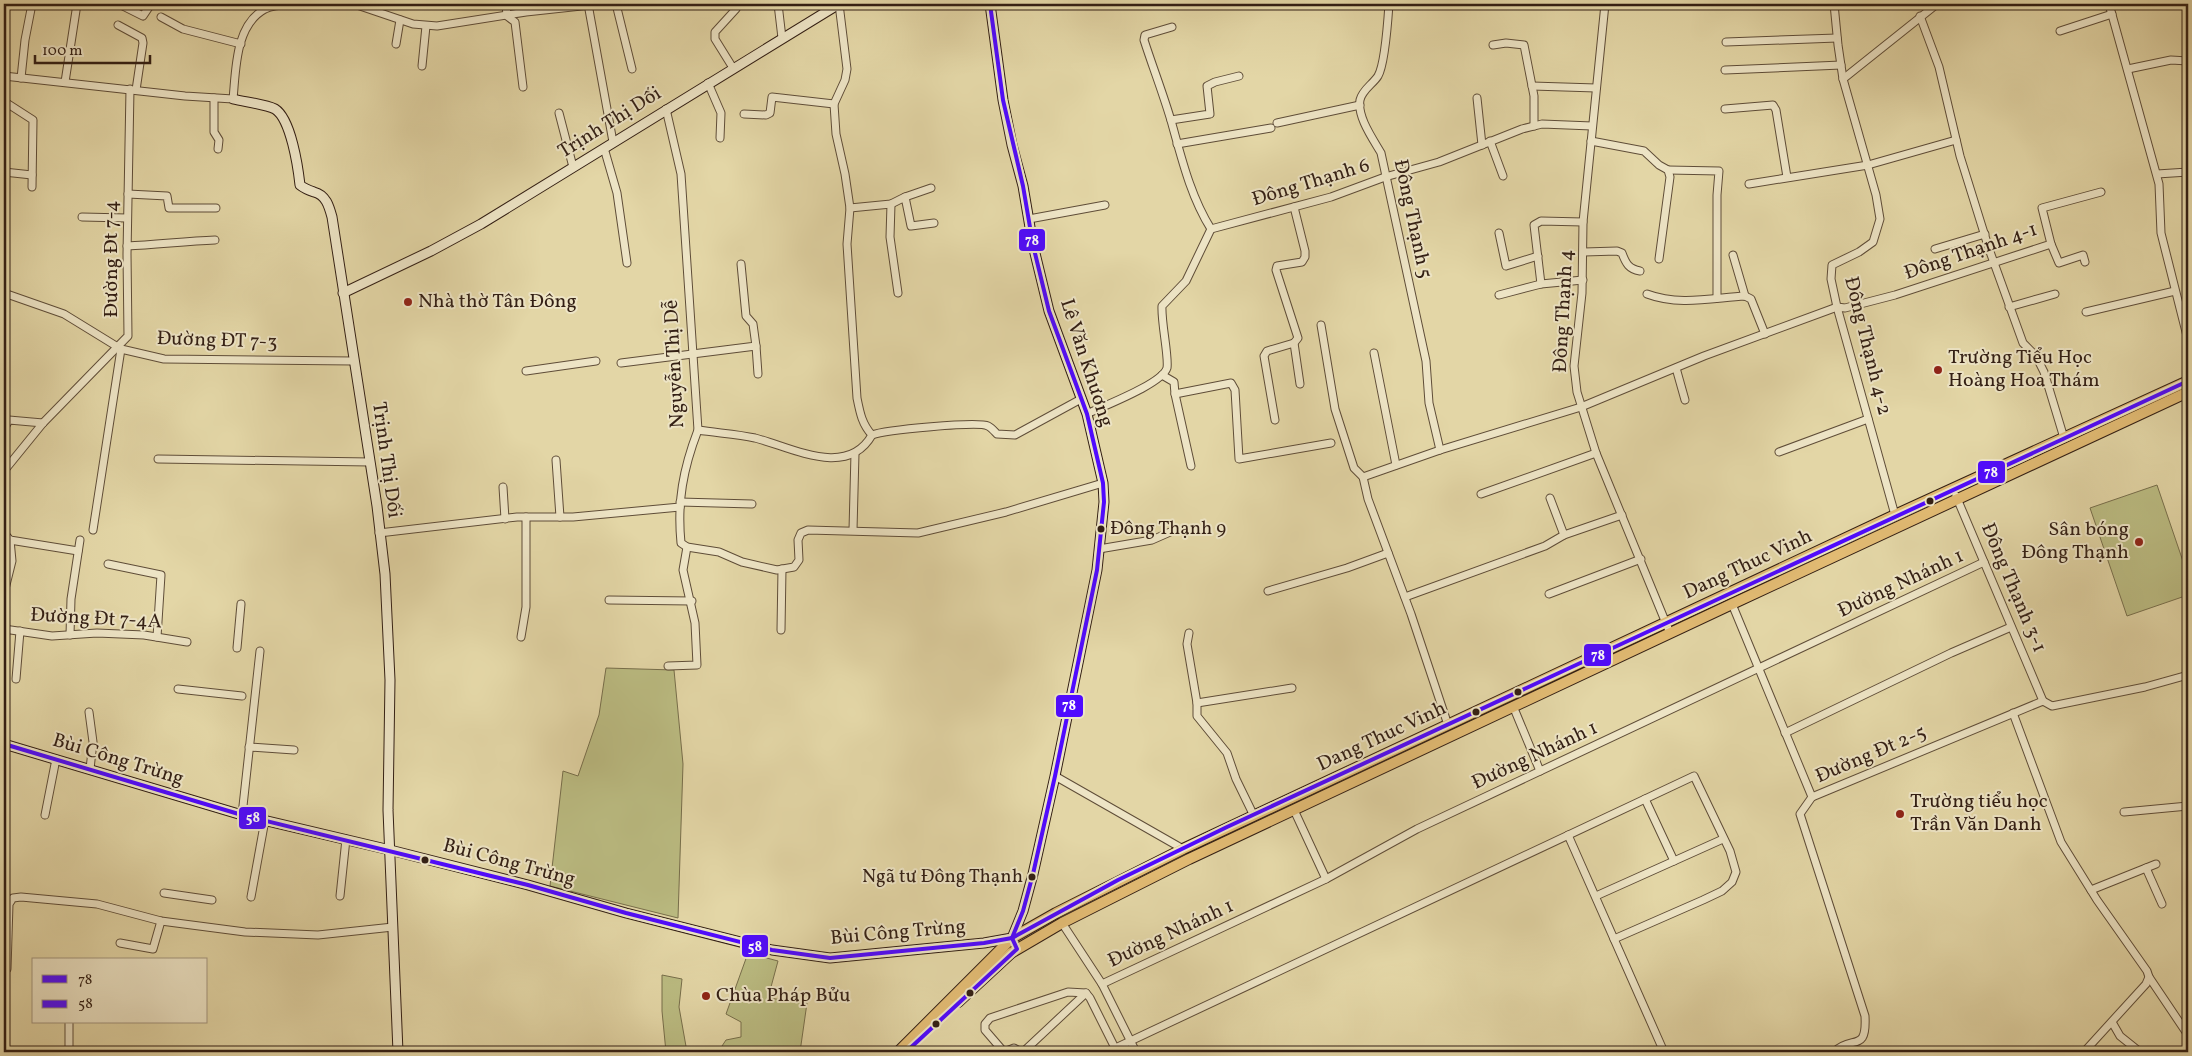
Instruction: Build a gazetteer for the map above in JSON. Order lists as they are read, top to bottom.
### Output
{
  "streets": {
    "main road": ["Dang Thuc Vinh"],
    "street": [
      "Trịnh Thị Dối",
      "Đông Thạnh 6",
      "Đông Thạnh 5",
      "Đông Thạnh 4-1",
      "Đường Đt 7-4",
      "Đông Thạnh 4",
      "Đường ĐT 7-3",
      "Đông Thạnh 4-2",
      "Lê Văn Khương",
      "Nguyễn Thị Dễ",
      "Đường Nhánh 1",
      "Đông Thạnh 3-1",
      "Đường Đt 7-4A",
      "Đường Đt 2-5",
      "Bùi Công Trừng"
    ]
  },
  "crossings": [
    ["Trịnh Thị Dối", "Đường ĐT 7-3"],
    ["Trịnh Thị Dối", "Nguyễn Thị Dễ"],
    ["Trịnh Thị Dối", "Bùi Công Trừng"],
    ["Đông Thạnh 6", "Đông Thạnh 5"],
    ["Đông Thạnh 6", "Đông Thạnh 4"],
    ["Đông Thạnh 4-1", "Đông Thạnh 4"],
    ["Đông Thạnh 4-1", "Đông Thạnh 4-2"],
    ["Đường Đt 7-4", "Đường ĐT 7-3"],
    ["Đông Thạnh 4", "Dang Thuc Vinh"],
    ["Đông Thạnh 4-2", "Dang Thuc Vinh"],
    ["Lê Văn Khương", "Dang Thuc Vinh"],
    ["Lê Văn Khương", "Bùi Công Trừng"],
    ["Dang Thuc Vinh", "Đông Thạnh 3-1"],
    ["Dang Thuc Vinh", "Bùi Công Trừng"],
    ["Đường Nhánh 1", "Đông Thạnh 3-1"],
    ["Đông Thạnh 3-1", "Đường Đt 2-5"]
  ],
  "places": [
    "Nhà thờ Tân Đông",
    "Trường Tiểu Học Hoàng Hoa Thám",
    "Đông Thạnh 9",
    "Sân bóng Đông Thạnh",
    "Trường tiểu học Trần Văn Danh",
    "Ngã tư Đông Thạnh",
    "Chùa Pháp Bửu"
  ],
  "lines": ["transit line 78", "transit line 58"],
  "legend": ["78", "58"],
  "scale_bar": "100 m"
}
